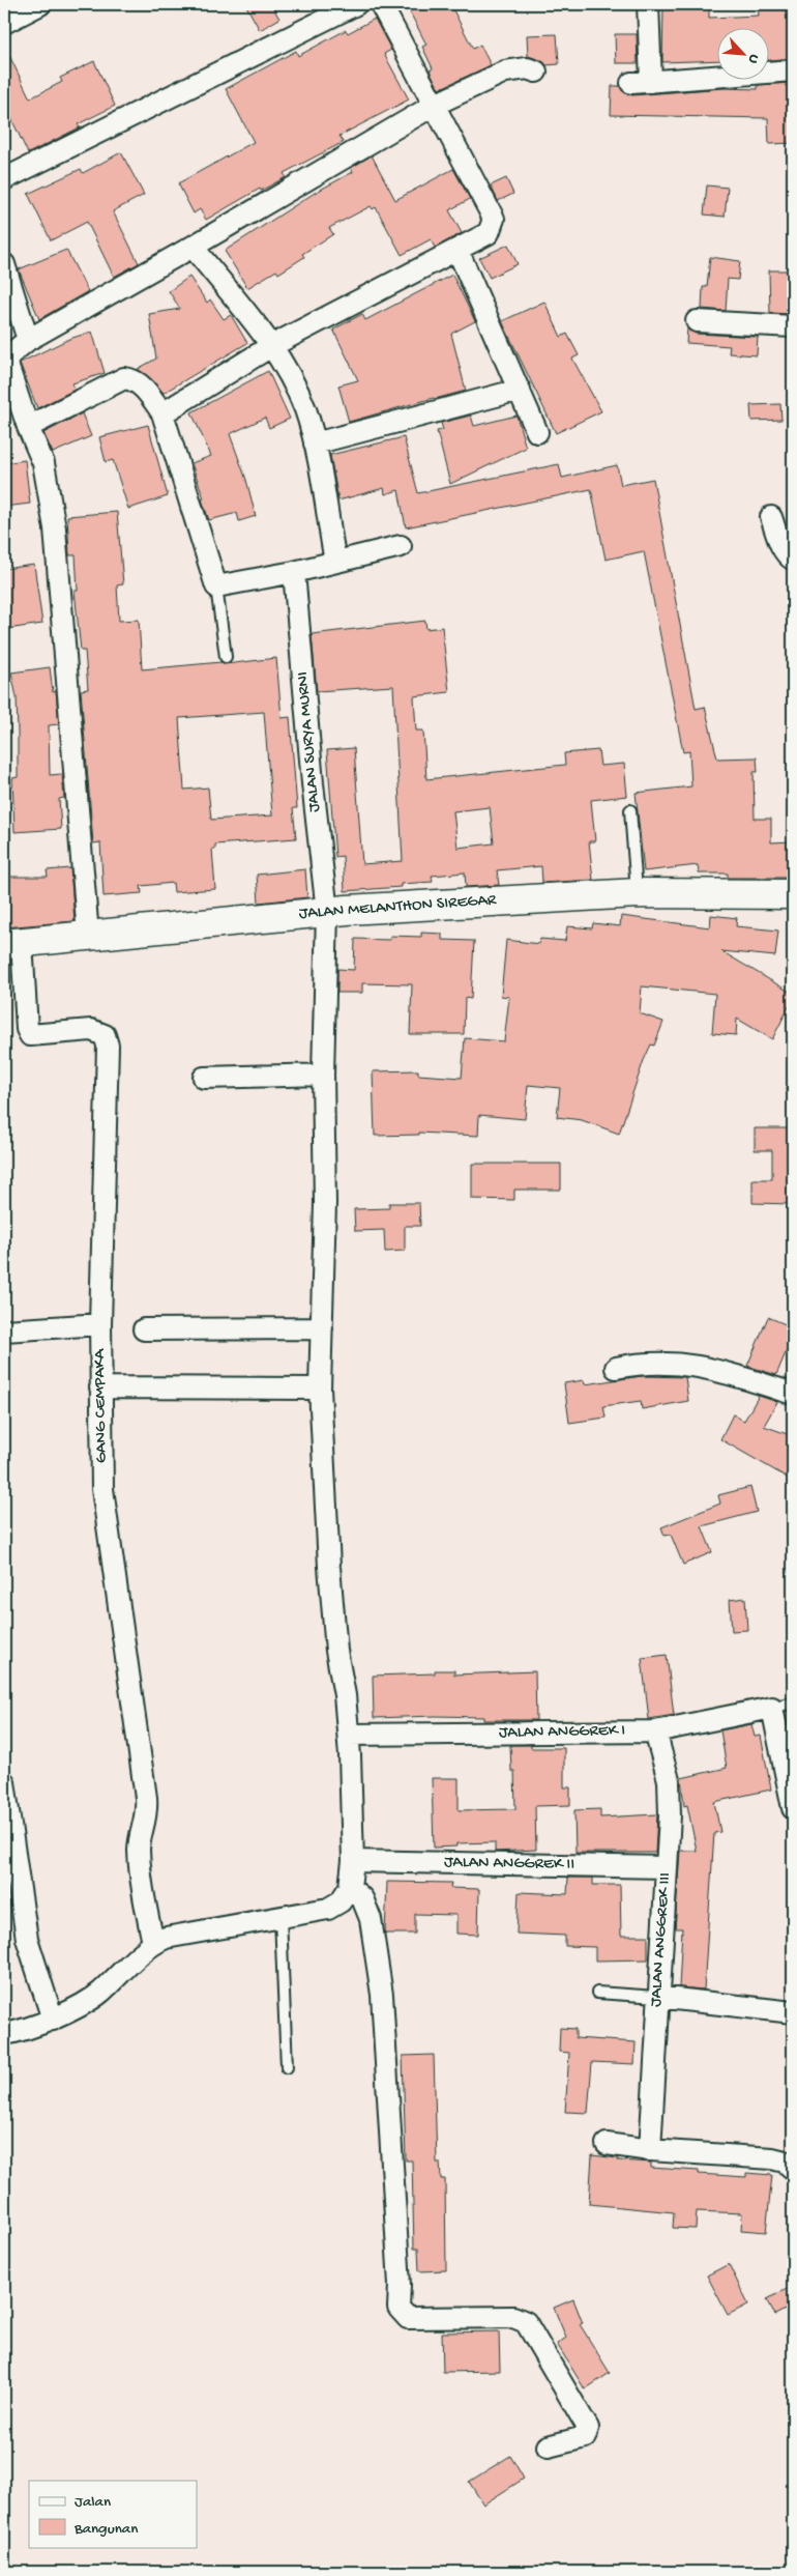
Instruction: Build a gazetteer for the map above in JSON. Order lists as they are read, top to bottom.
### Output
{
  "streets": {
    "main road": ["JALAN MELANTHON SIREGAR"],
    "street": [
      "JALAN SURYA MURNI",
      "GANG CEMPAKA",
      "JALAN ANGGREK I",
      "JALAN ANGGREK II",
      "JALAN ANGGREK III"
    ]
  },
  "crossings": [
    ["JALAN SURYA MURNI", "JALAN MELANTHON SIREGAR"],
    ["JALAN SURYA MURNI", "JALAN ANGGREK I"],
    ["JALAN SURYA MURNI", "JALAN ANGGREK II"],
    ["JALAN MELANTHON SIREGAR", "GANG CEMPAKA"],
    ["JALAN ANGGREK I", "JALAN ANGGREK III"],
    ["JALAN ANGGREK II", "JALAN ANGGREK III"]
  ],
  "legend": ["Jalan", "Bangunan"],
  "north": "bottom right"
}
